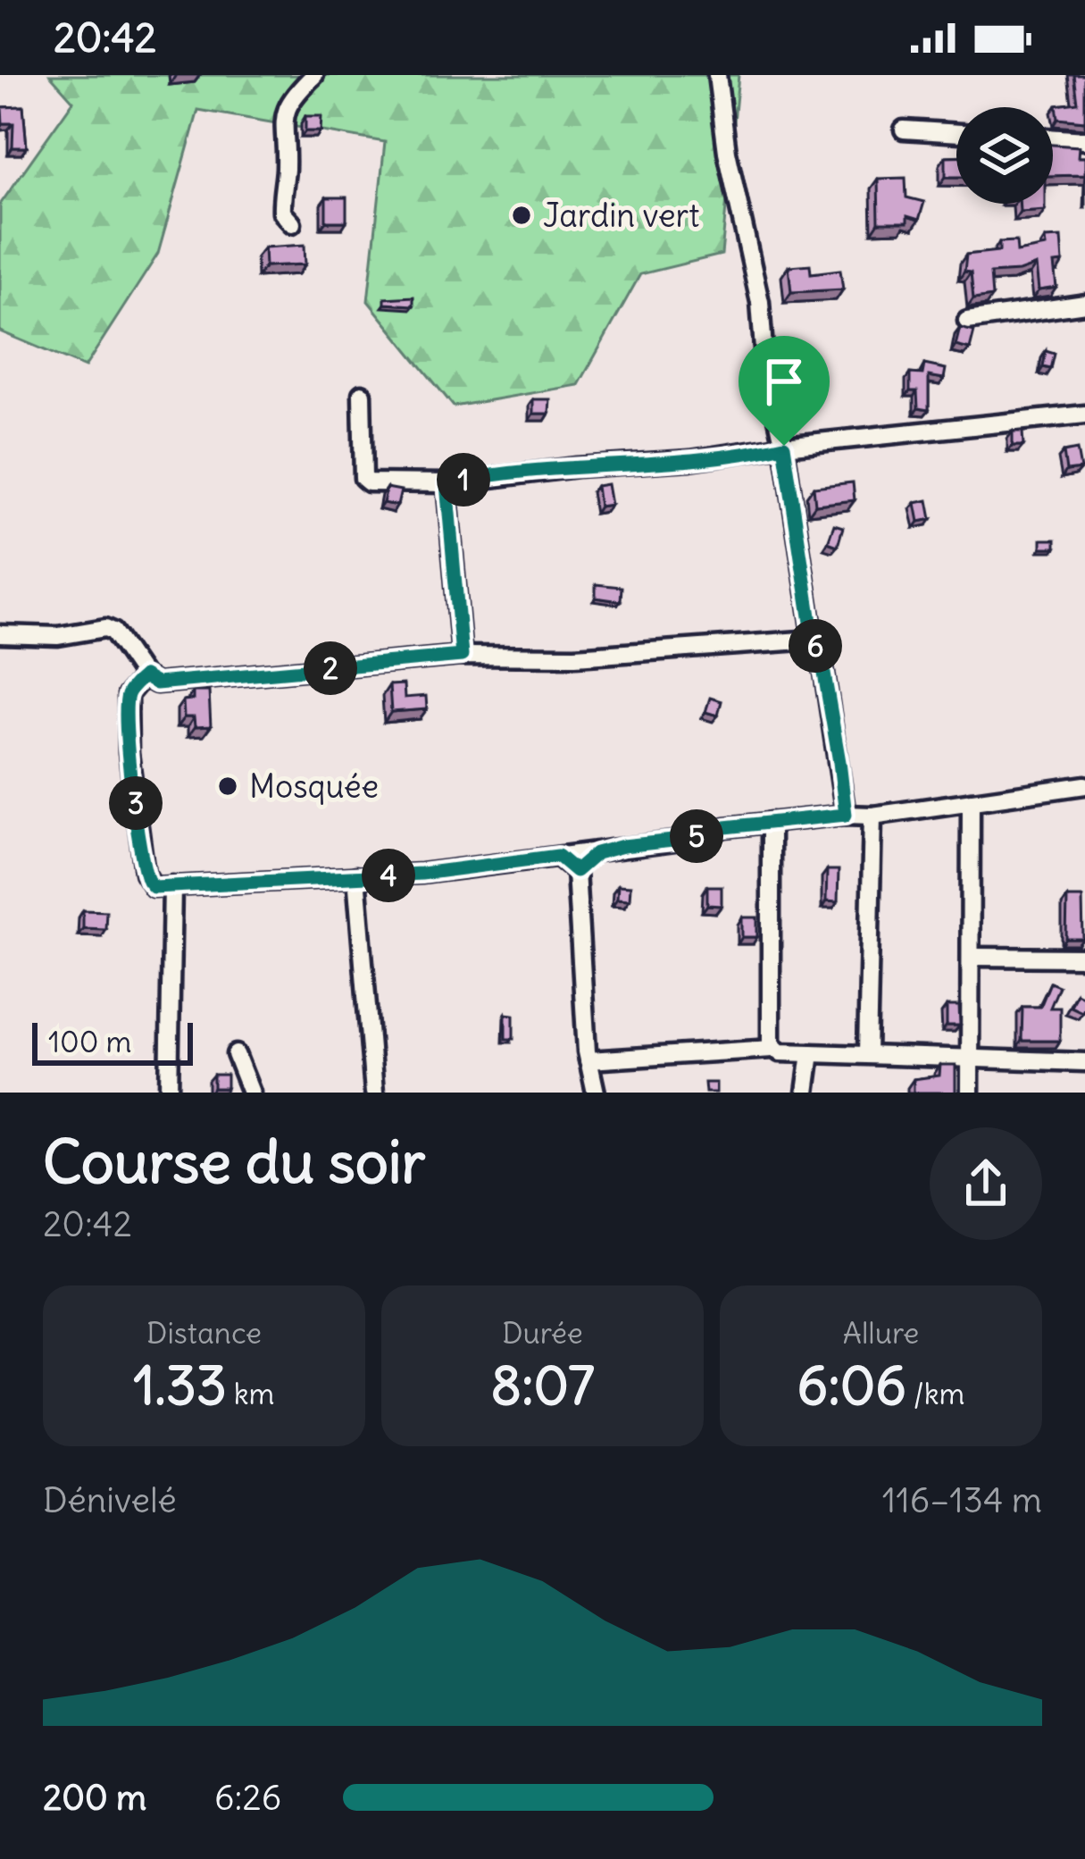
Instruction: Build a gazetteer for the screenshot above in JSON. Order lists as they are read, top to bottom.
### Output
{
  "places": ["Jardin vert", "Mosquée"],
  "scale_bar": "100 m",
  "page": {
    "status": "20:42",
    "pins": [
      "1",
      "6",
      "2",
      "3",
      "5",
      "4"
    ],
    "scale": "100 m",
    "heading": ["Course du soir", "20:42"],
    "stats": [
      ["Distance", "1.33 km"],
      ["Durée", "8:07"],
      ["Allure", "6:06 /km"]
    ],
    "chart": ["Dénivelé", "116–134 m"],
    "list": [
      {
        "name": "200 m",
        "note": "6:26"
      }
    ]
  }
}
